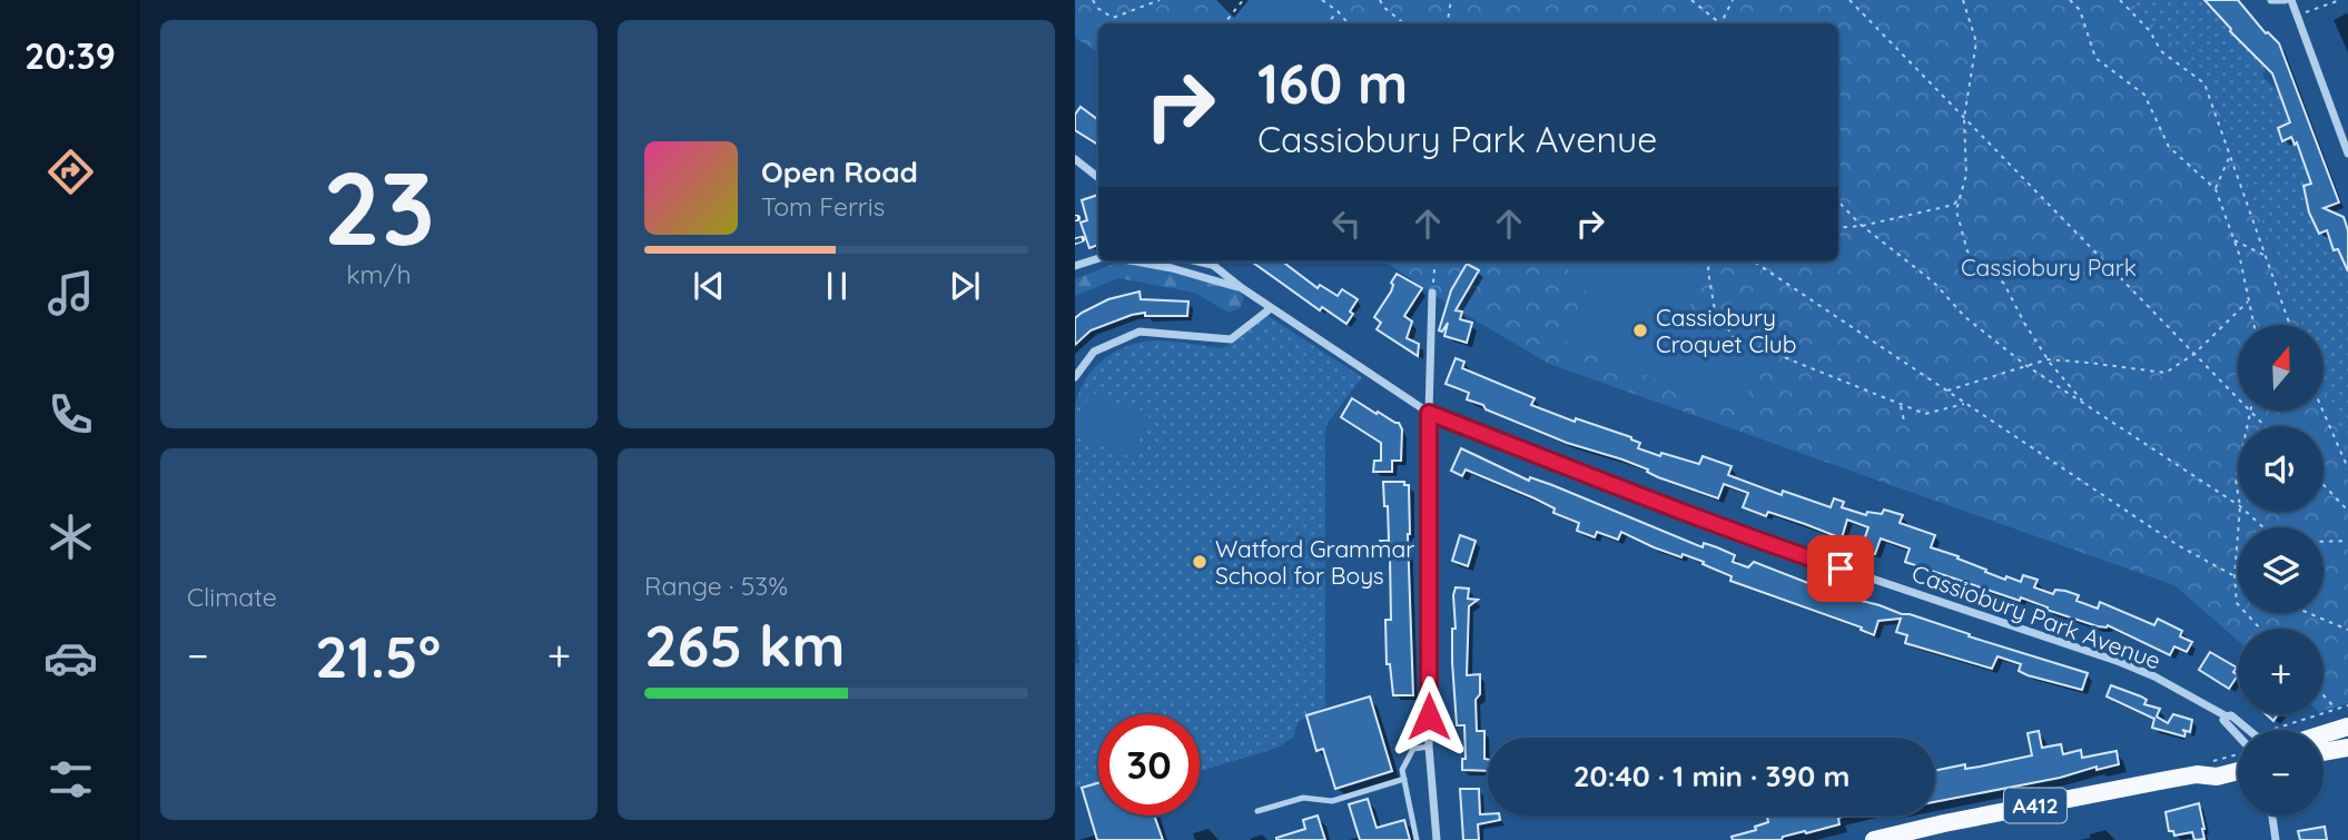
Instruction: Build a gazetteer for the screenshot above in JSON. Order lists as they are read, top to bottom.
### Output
{
  "streets": {
    "main road": ["A412"],
    "street": ["Cassiobury Park Avenue"]
  },
  "parks": ["Cassiobury Park"],
  "places": ["Cassiobury Croquet Club", "Watford Grammar School for Boys"],
  "north": "top",
  "page": {
    "tabs": "20:39",
    "tile": [
      ["23", "km/h"],
      "Climate",
      ["Range · 53%", "265 km"]
    ],
    "turn": ["160 m", "Cassiobury Park Avenue"],
    "song": ["Open Road", "Tom Ferris"],
    "map_buttons": ["+", "−"],
    "heat": ["−", "21.5°", "+"],
    "limit": "30",
    "trip": "20:40 · 1 min · 390 m"
  }
}
